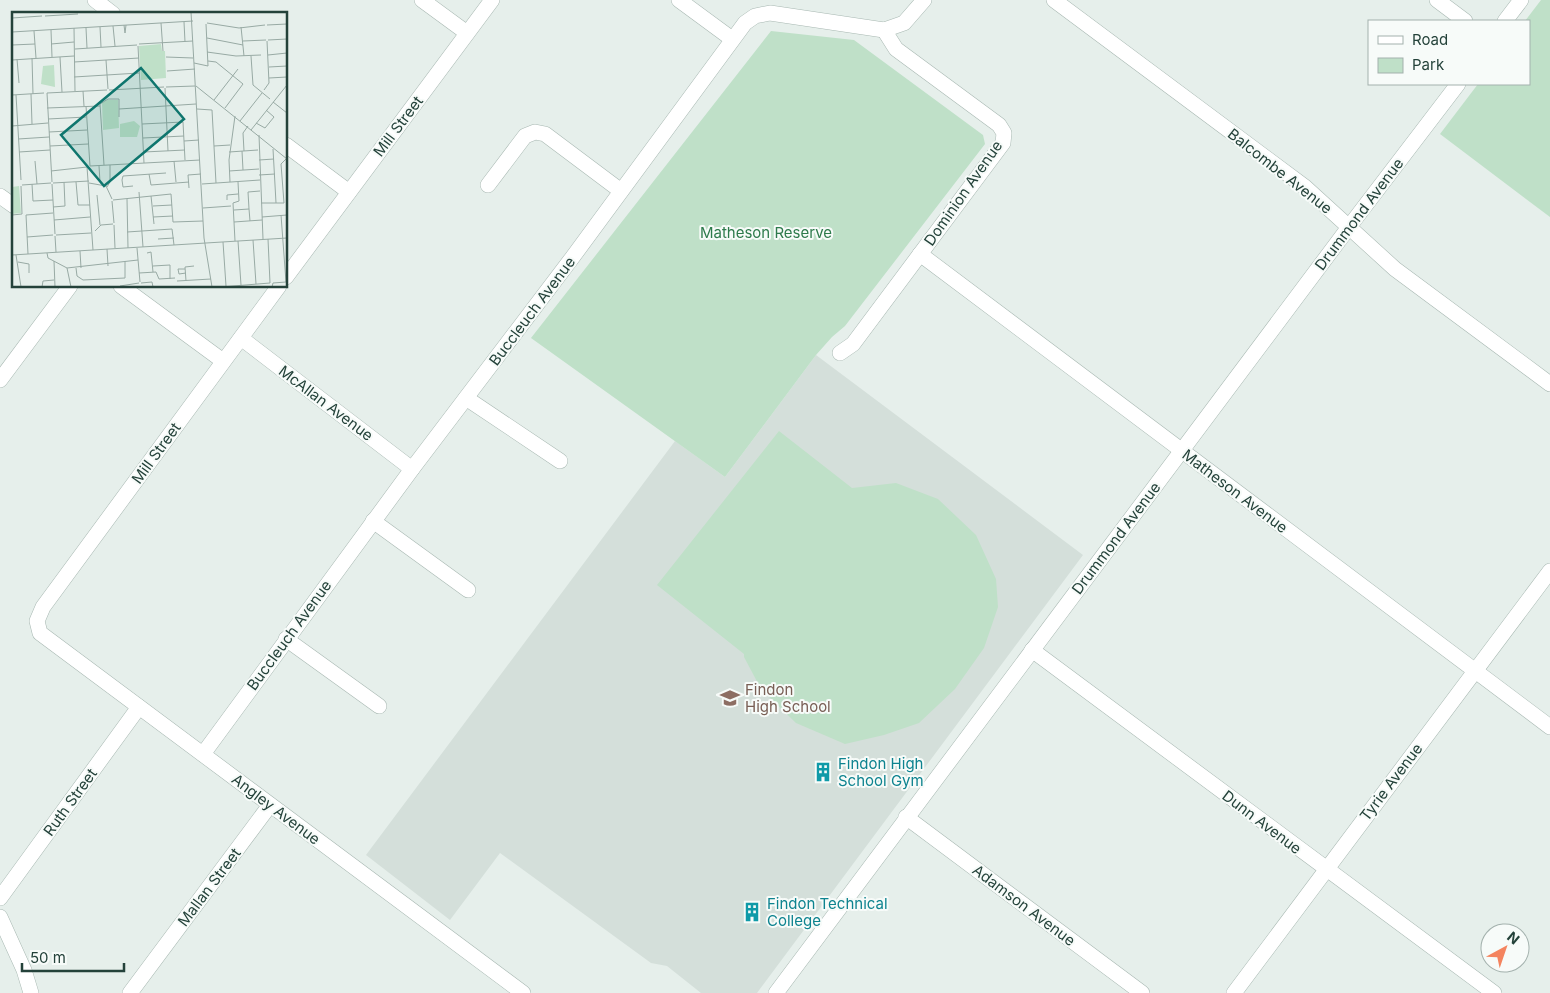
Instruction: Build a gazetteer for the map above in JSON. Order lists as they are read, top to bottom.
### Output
{
  "streets": {
    "street": [
      "Mill Street",
      "Balcombe Avenue",
      "Dominion Avenue",
      "Drummond Avenue",
      "Buccleuch Avenue",
      "McAllan Avenue",
      "Matheson Avenue",
      "Tyrie Avenue",
      "Ruth Street",
      "Angley Avenue",
      "Dunn Avenue",
      "Mallan Street",
      "Adamson Avenue"
    ]
  },
  "crossings": [
    ["Mill Street", "McAllan Avenue"],
    ["Mill Street", "Angley Avenue"],
    ["Balcombe Avenue", "Drummond Avenue"],
    ["Dominion Avenue", "Buccleuch Avenue"],
    ["Dominion Avenue", "Matheson Avenue"],
    ["Drummond Avenue", "Matheson Avenue"],
    ["Drummond Avenue", "Dunn Avenue"],
    ["Drummond Avenue", "Adamson Avenue"],
    ["Buccleuch Avenue", "McAllan Avenue"],
    ["Buccleuch Avenue", "Angley Avenue"],
    ["Matheson Avenue", "Tyrie Avenue"],
    ["Tyrie Avenue", "Dunn Avenue"],
    ["Ruth Street", "Angley Avenue"],
    ["Angley Avenue", "Mallan Street"]
  ],
  "parks": ["Matheson Reserve"],
  "places": {
    "school or university": ["Findon High School"],
    "building": ["Findon High School Gym", "Findon Technical College"]
  },
  "legend": ["Road", "Park"],
  "scale_bar": "50 m",
  "north": "top right"
}
